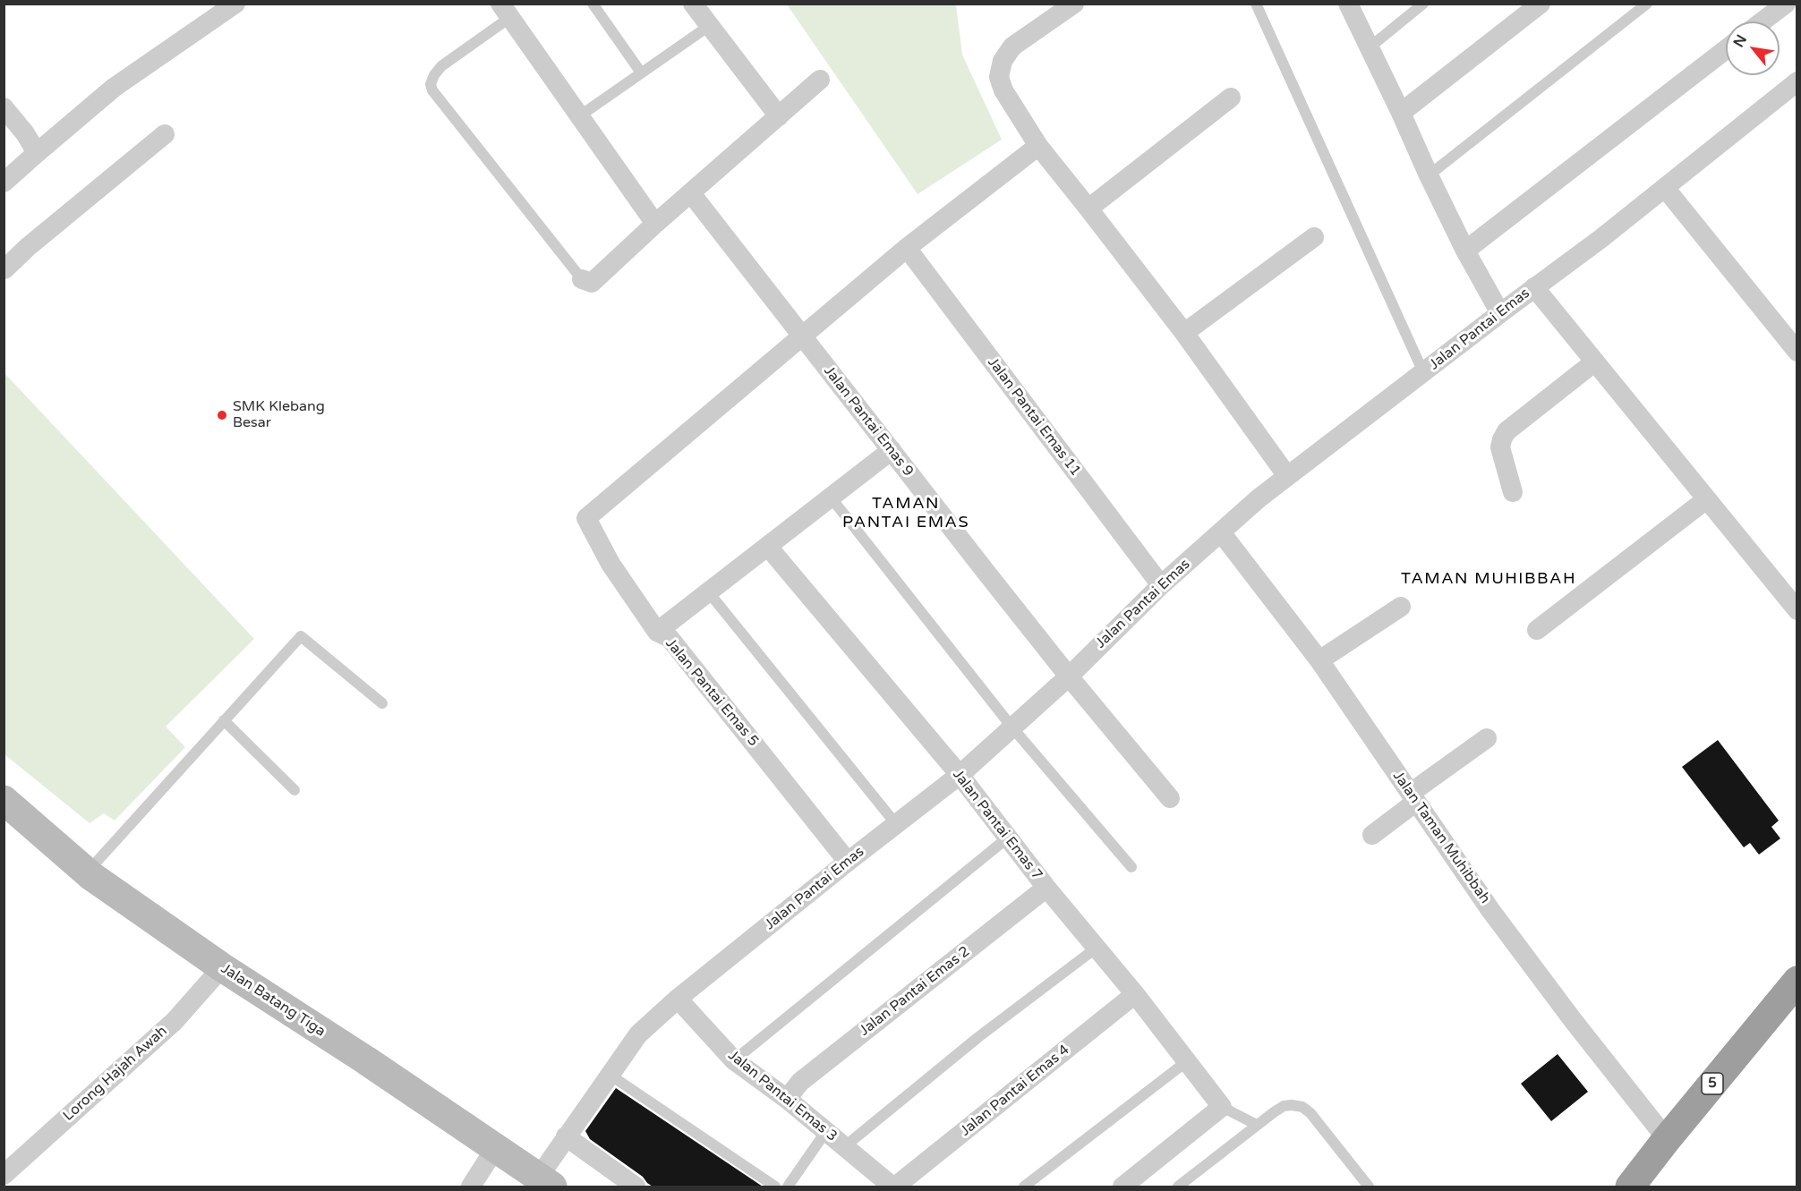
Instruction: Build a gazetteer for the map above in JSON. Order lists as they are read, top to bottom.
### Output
{
  "streets": {
    "highway": ["5"],
    "main road": ["Jalan Batang Tiga"],
    "street": [
      "Jalan Pantai Emas",
      "Jalan Pantai Emas 11",
      "Jalan Pantai Emas 9",
      "Jalan Pantai Emas 5",
      "Jalan Pantai Emas 7",
      "Jalan Taman Muhibbah",
      "Jalan Pantai Emas 2",
      "Lorong Hajah Awah",
      "Jalan Pantai Emas 4",
      "Jalan Pantai Emas 3"
    ]
  },
  "crossings": [
    ["Jalan Pantai Emas", "Jalan Pantai Emas 11"],
    ["Jalan Pantai Emas", "Jalan Pantai Emas 9"],
    ["Jalan Pantai Emas", "Jalan Pantai Emas 5"],
    ["Jalan Pantai Emas", "Jalan Pantai Emas 7"],
    ["Jalan Pantai Emas", "Jalan Taman Muhibbah"],
    ["Jalan Pantai Emas", "Jalan Batang Tiga"],
    ["Jalan Pantai Emas", "Jalan Pantai Emas 3"],
    ["Jalan Pantai Emas 9", "Jalan Pantai Emas 5"],
    ["Jalan Pantai Emas 7", "Jalan Pantai Emas 2"],
    ["Jalan Pantai Emas 7", "Jalan Pantai Emas 4"],
    ["Jalan Taman Muhibbah", "5"],
    ["Jalan Pantai Emas 2", "Jalan Pantai Emas 3"],
    ["Jalan Batang Tiga", "Lorong Hajah Awah"],
    ["Jalan Pantai Emas 4", "Jalan Pantai Emas 3"]
  ],
  "districts": ["TAMAN PANTAI EMAS", "TAMAN MUHIBBAH"],
  "places": ["SMK Klebang Besar"],
  "north": "top left"
}
